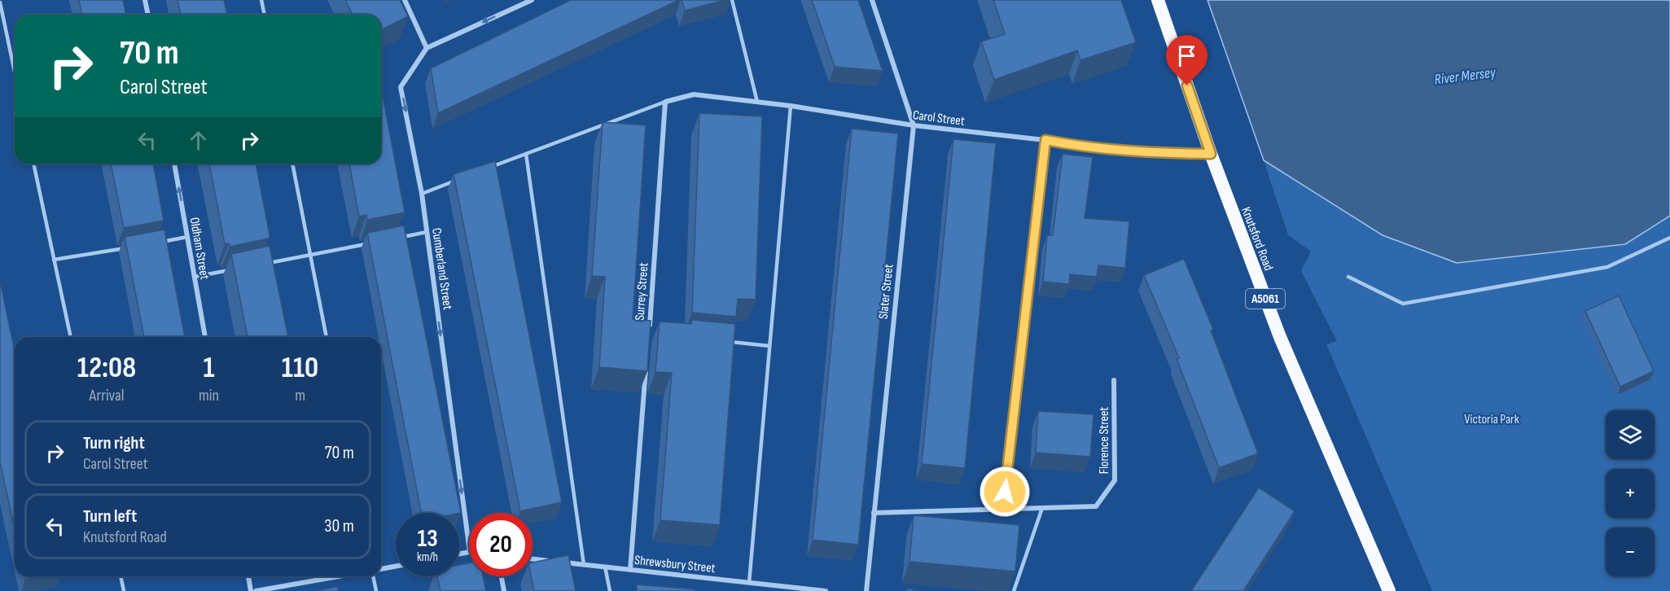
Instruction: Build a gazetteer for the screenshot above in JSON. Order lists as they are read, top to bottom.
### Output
{
  "streets": {
    "highway": ["Knutsford Road", "A5061"],
    "street": [
      "Carol Street",
      "Oldham Street",
      "Cumberland Street",
      "Surrey Street",
      "Slater Street",
      "Florence Street",
      "Shrewsbury Street"
    ]
  },
  "crossings": [
    ["Carol Street", "Knutsford Road"],
    ["Carol Street", "Surrey Street"],
    ["Carol Street", "Slater Street"],
    ["Slater Street", "Florence Street"]
  ],
  "one_way": ["Oldham Street", "Cumberland Street"],
  "water": ["River Mersey"],
  "parks": ["Victoria Park"],
  "page": {
    "turn": ["70 m", "Carol Street"],
    "eta": [
      "12:08",
      "Arrival",
      "1",
      "min",
      "110",
      "m"
    ],
    "map_buttons": ["+", "−"],
    "list": [
      {
        "name": "Turn right",
        "note": "Carol Street",
        "value": "70 m"
      },
      {
        "name": "Turn left",
        "note": "Knutsford Road",
        "value": "30 m"
      }
    ],
    "speed": "13 km/h",
    "limit": "20"
  }
}
